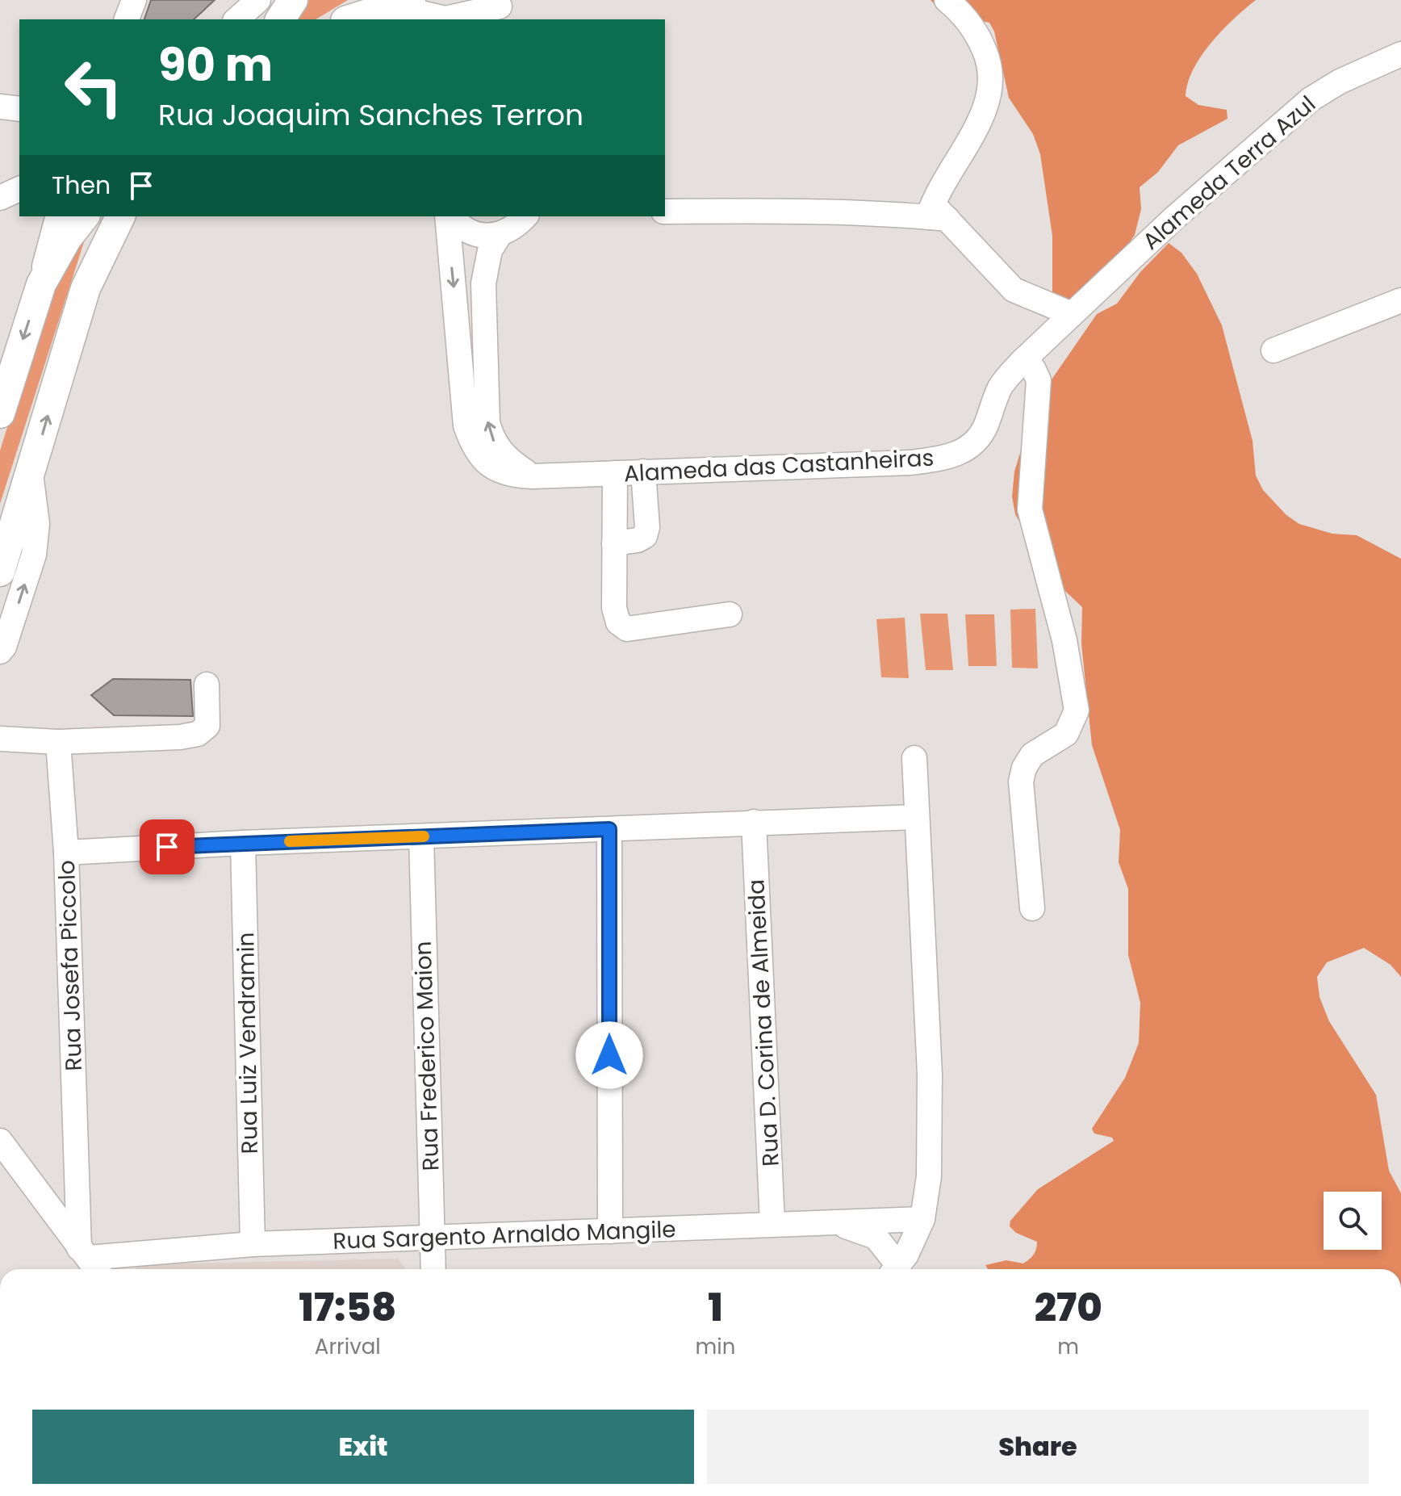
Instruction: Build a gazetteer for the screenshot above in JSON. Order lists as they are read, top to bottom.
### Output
{
  "streets": {
    "street": [
      "Alameda Terra Azul",
      "Alameda das Castanheiras",
      "Rua Josefa Piccolo",
      "Rua D. Corina de Almeida",
      "Rua Luiz Vendramin",
      "Rua Frederico Maion",
      "Rua Sargento Arnaldo Mangile"
    ]
  },
  "crossings": [
    ["Alameda Terra Azul", "Alameda das Castanheiras"],
    ["Rua Josefa Piccolo", "Rua Sargento Arnaldo Mangile"],
    ["Rua D. Corina de Almeida", "Rua Sargento Arnaldo Mangile"],
    ["Rua Luiz Vendramin", "Rua Sargento Arnaldo Mangile"],
    ["Rua Frederico Maion", "Rua Sargento Arnaldo Mangile"]
  ],
  "page": {
    "turn": ["90 m", "Rua Joaquim Sanches Terron"],
    "then": "Then",
    "eta": [
      "17:58",
      "Arrival",
      "1",
      "min",
      "270",
      "m"
    ],
    "buttons": ["Exit", "Share"]
  }
}
